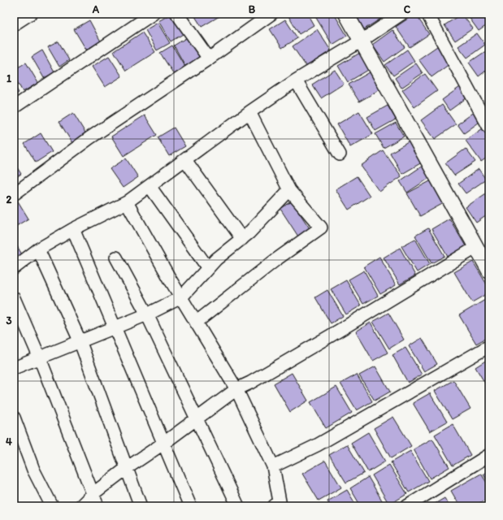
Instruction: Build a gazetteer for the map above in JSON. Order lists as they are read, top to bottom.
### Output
{
  "grid": {
    "columns": ["A", "B", "C"],
    "rows": [
      "1",
      "2",
      "3",
      "4"
    ]
  }
}
